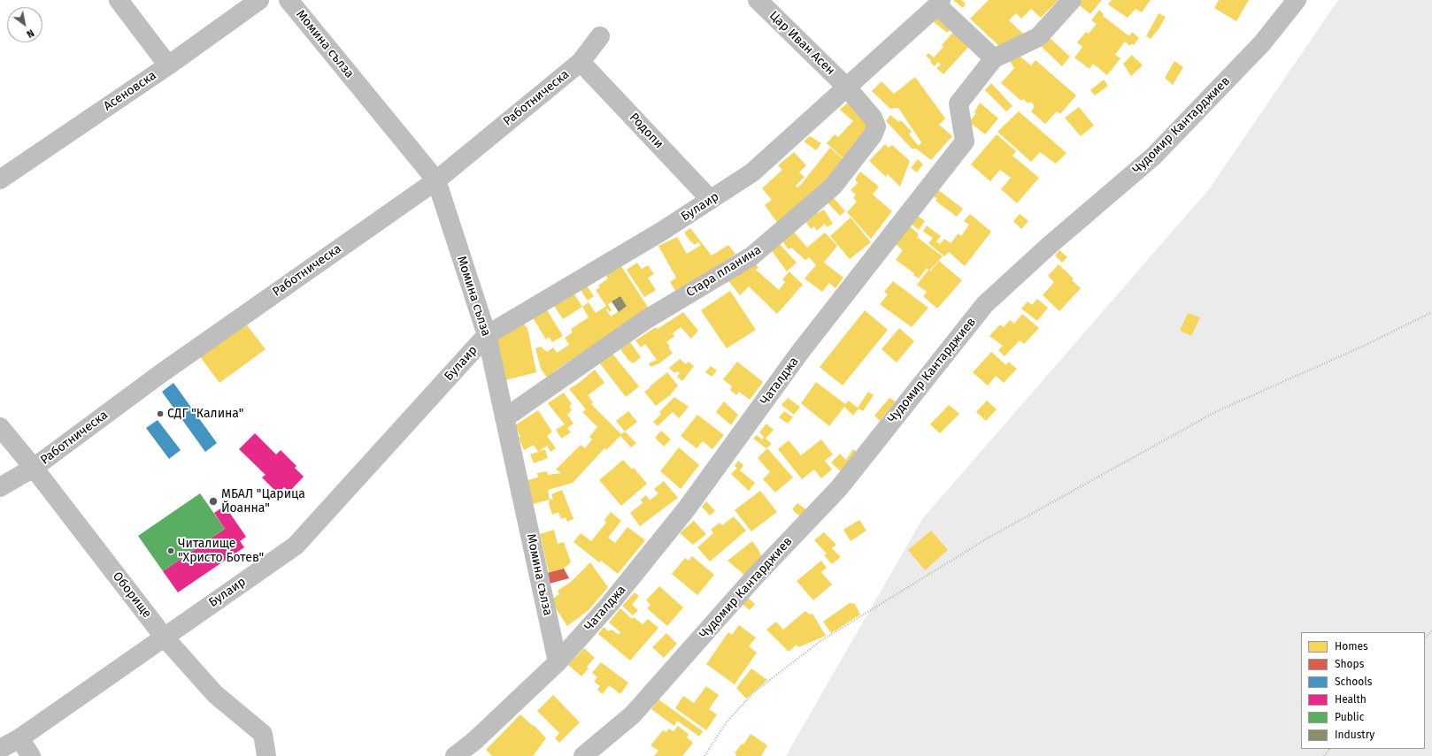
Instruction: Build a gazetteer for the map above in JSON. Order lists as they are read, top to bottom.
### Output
{
  "streets": {
    "street": [
      "Цар Иван Асен",
      "Момина сълза",
      "Асеновска",
      "Работническа",
      "Чудомир Кантарджиев",
      "Родопи",
      "Булаир",
      "Стара планина",
      "Чаталджа",
      "Оборище"
    ]
  },
  "crossings": [
    ["Цар Иван Асен", "Булаир"],
    ["Цар Иван Асен", "Стара планина"],
    ["Момина сълза", "Работническа"],
    ["Момина сълза", "Булаир"],
    ["Момина сълза", "Стара планина"],
    ["Момина сълза", "Чаталджа"],
    ["Работническа", "Родопи"],
    ["Работническа", "Оборище"],
    ["Родопи", "Булаир"],
    ["Булаир", "Стара планина"],
    ["Булаир", "Оборище"]
  ],
  "places": ["СДГ \"Калина\"", "МБАЛ \"Царица Йоанна\"", "Читалище \"Христо Ботев\""],
  "legend": [
    "Homes",
    "Shops",
    "Schools",
    "Health",
    "Public",
    "Industry"
  ],
  "north": "bottom right"
}
